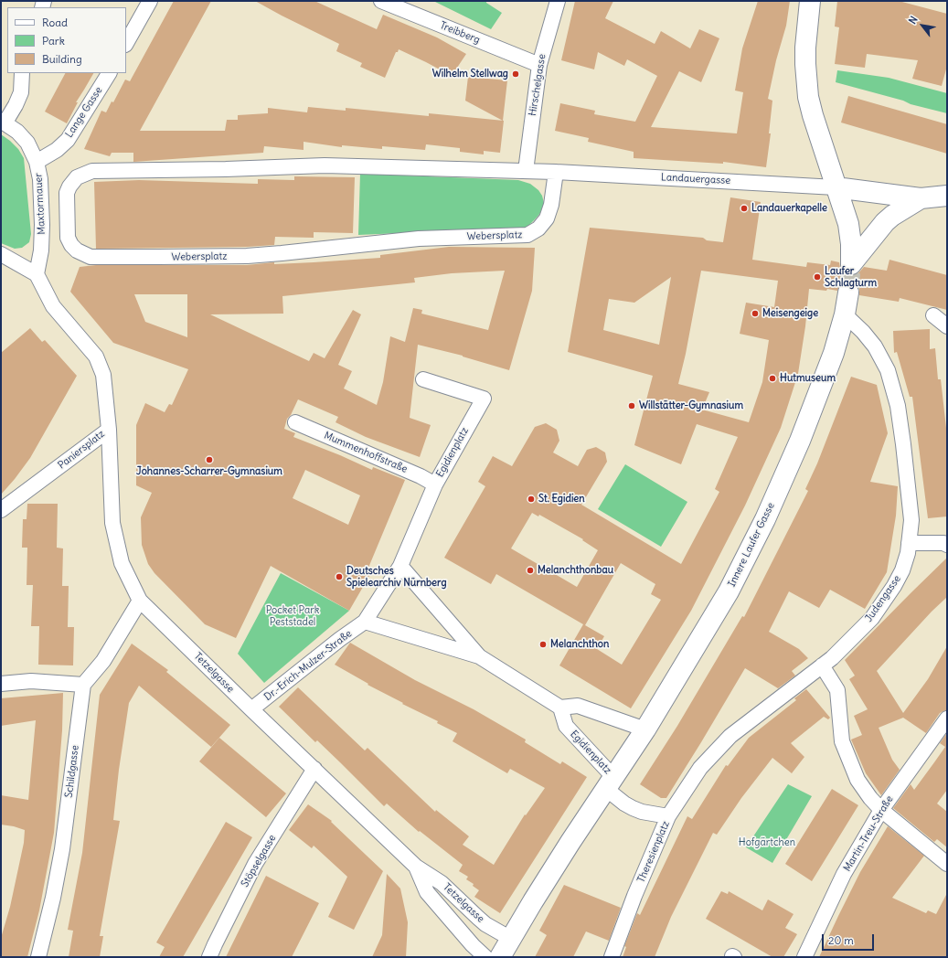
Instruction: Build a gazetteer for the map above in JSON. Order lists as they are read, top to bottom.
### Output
{
  "streets": {
    "street": [
      "Treibberg",
      "Hirschelgasse",
      "Lange Gasse",
      "Landauergasse",
      "Maxtormauer",
      "Webersplatz",
      "Paniersplatz",
      "Mummenhoffstraße",
      "Egidienplatz",
      "Innere Laufer Gasse",
      "Judengasse",
      "Dr.-Erich-Mulzer-Straße",
      "Tetzelgasse",
      "Schildgasse",
      "Martin-Treu-Straße",
      "Theresienplatz",
      "Stöpselgasse"
    ]
  },
  "crossings": [
    ["Treibberg", "Hirschelgasse"],
    ["Hirschelgasse", "Webersplatz"],
    ["Lange Gasse", "Maxtormauer"],
    ["Landauergasse", "Webersplatz"],
    ["Maxtormauer", "Paniersplatz"],
    ["Paniersplatz", "Tetzelgasse"],
    ["Mummenhoffstraße", "Egidienplatz"],
    ["Egidienplatz", "Innere Laufer Gasse"],
    ["Egidienplatz", "Dr.-Erich-Mulzer-Straße"],
    ["Egidienplatz", "Theresienplatz"],
    ["Innere Laufer Gasse", "Judengasse"],
    ["Innere Laufer Gasse", "Theresienplatz"],
    ["Judengasse", "Theresienplatz"],
    ["Dr.-Erich-Mulzer-Straße", "Tetzelgasse"],
    ["Tetzelgasse", "Stöpselgasse"]
  ],
  "parks": ["Pocket Park Peststadel", "Hofgärtchen"],
  "places": [
    "Wilhelm Stellwag",
    "Landauerkapelle",
    "Laufer Schlagturm",
    "Meisengeige",
    "Hutmuseum",
    "Willstätter-Gymnasium",
    "Johannes-Scharrer-Gymnasium",
    "St. Egidien",
    "Melanchthonbau",
    "Deutsches Spielearchiv Nürnberg",
    "Melanchthon"
  ],
  "legend": ["Road", "Park", "Building"],
  "scale_bar": "20 m",
  "north": "top left"
}
